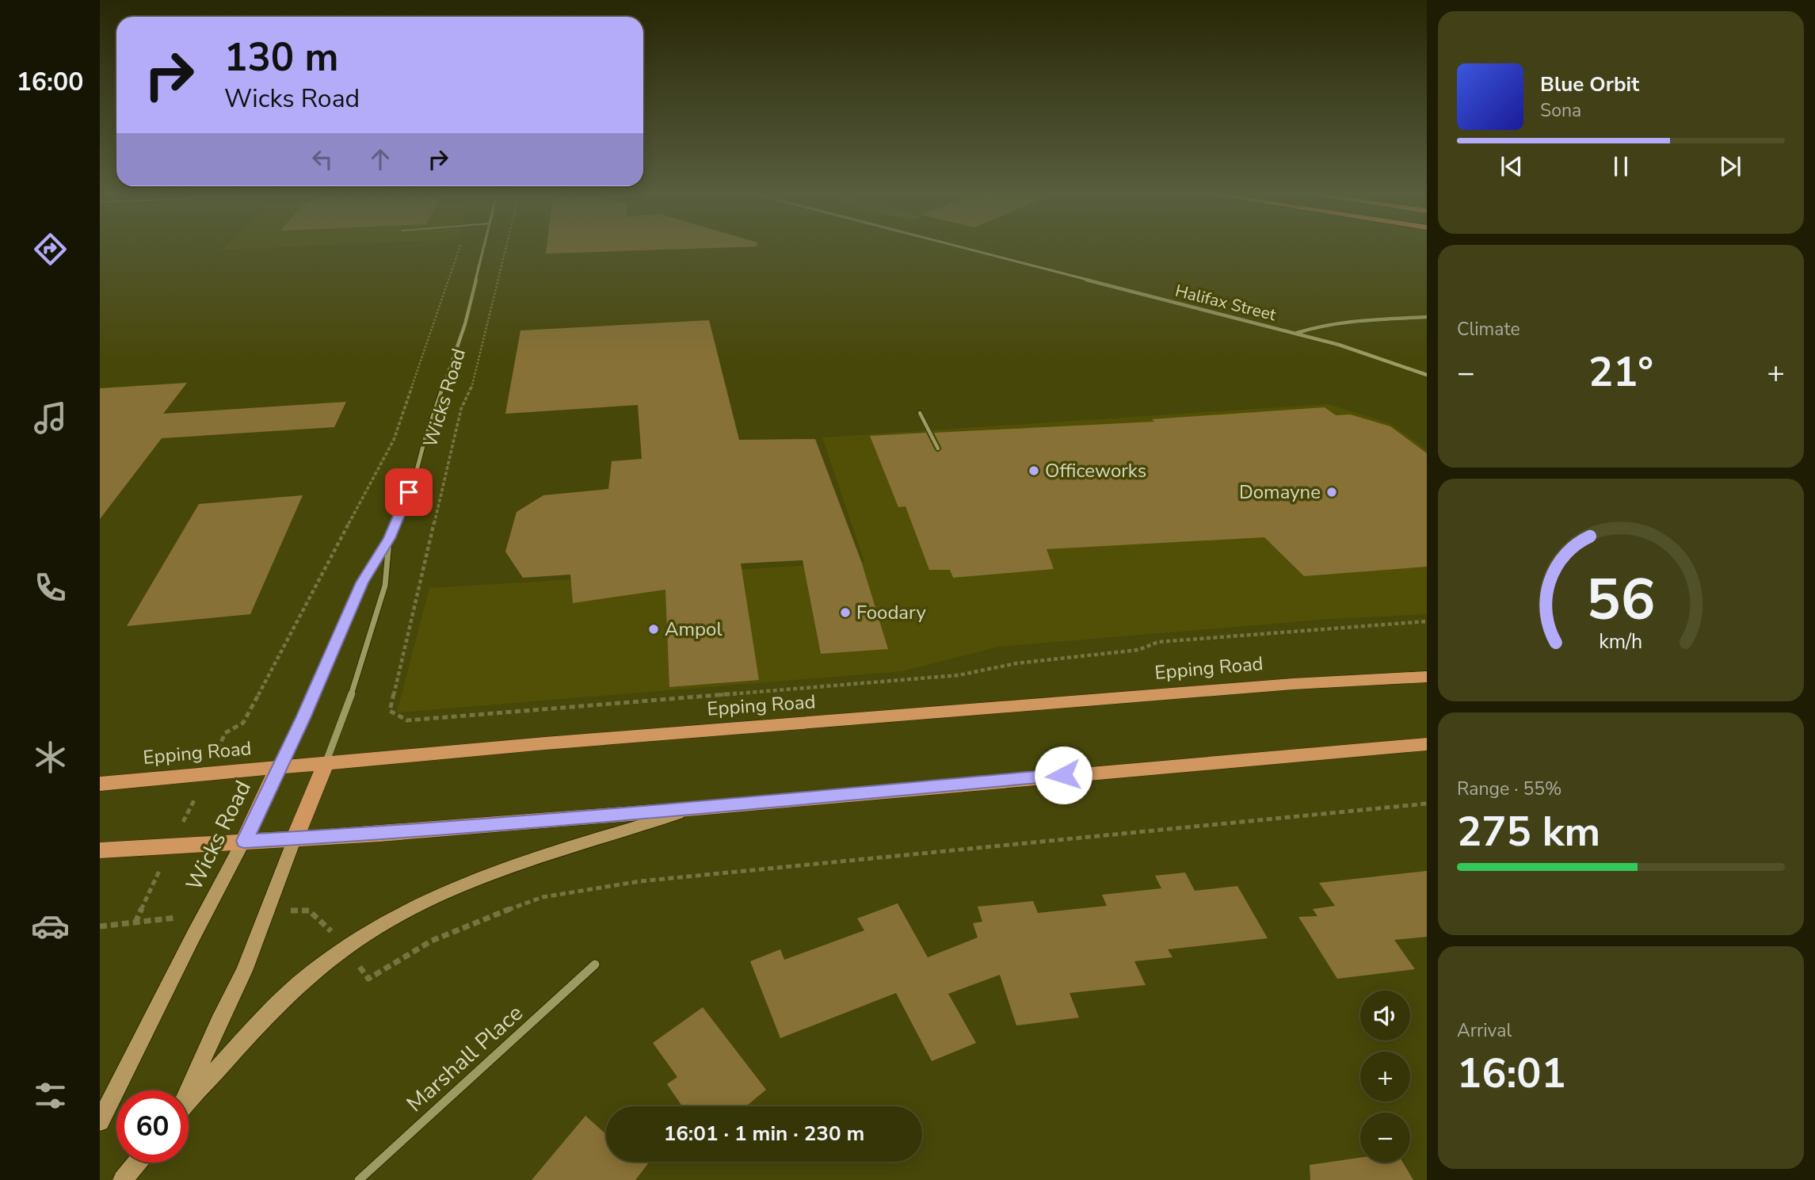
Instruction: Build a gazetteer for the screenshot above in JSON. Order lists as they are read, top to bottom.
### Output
{
  "streets": {
    "main road": ["Wicks Road", "Epping Road"],
    "street": ["Halifax Street", "Marshall Place"]
  },
  "crossings": [
    ["Wicks Road", "Epping Road"]
  ],
  "places": [
    "Officeworks",
    "Domayne",
    "Foodary",
    "Ampol"
  ],
  "page": {
    "tabs": "16:00",
    "turn": ["130 m", "Wicks Road"],
    "song": ["Blue Orbit", "Sona"],
    "tile": [
      "Climate",
      ["Range · 55%", "275 km"],
      ["Arrival", "16:01"]
    ],
    "heat": ["−", "21°", "+"],
    "map_buttons": ["+", "−"],
    "limit": "60",
    "trip": "16:01 · 1 min · 230 m",
    "gauge": ["56", "km/h"]
  }
}
